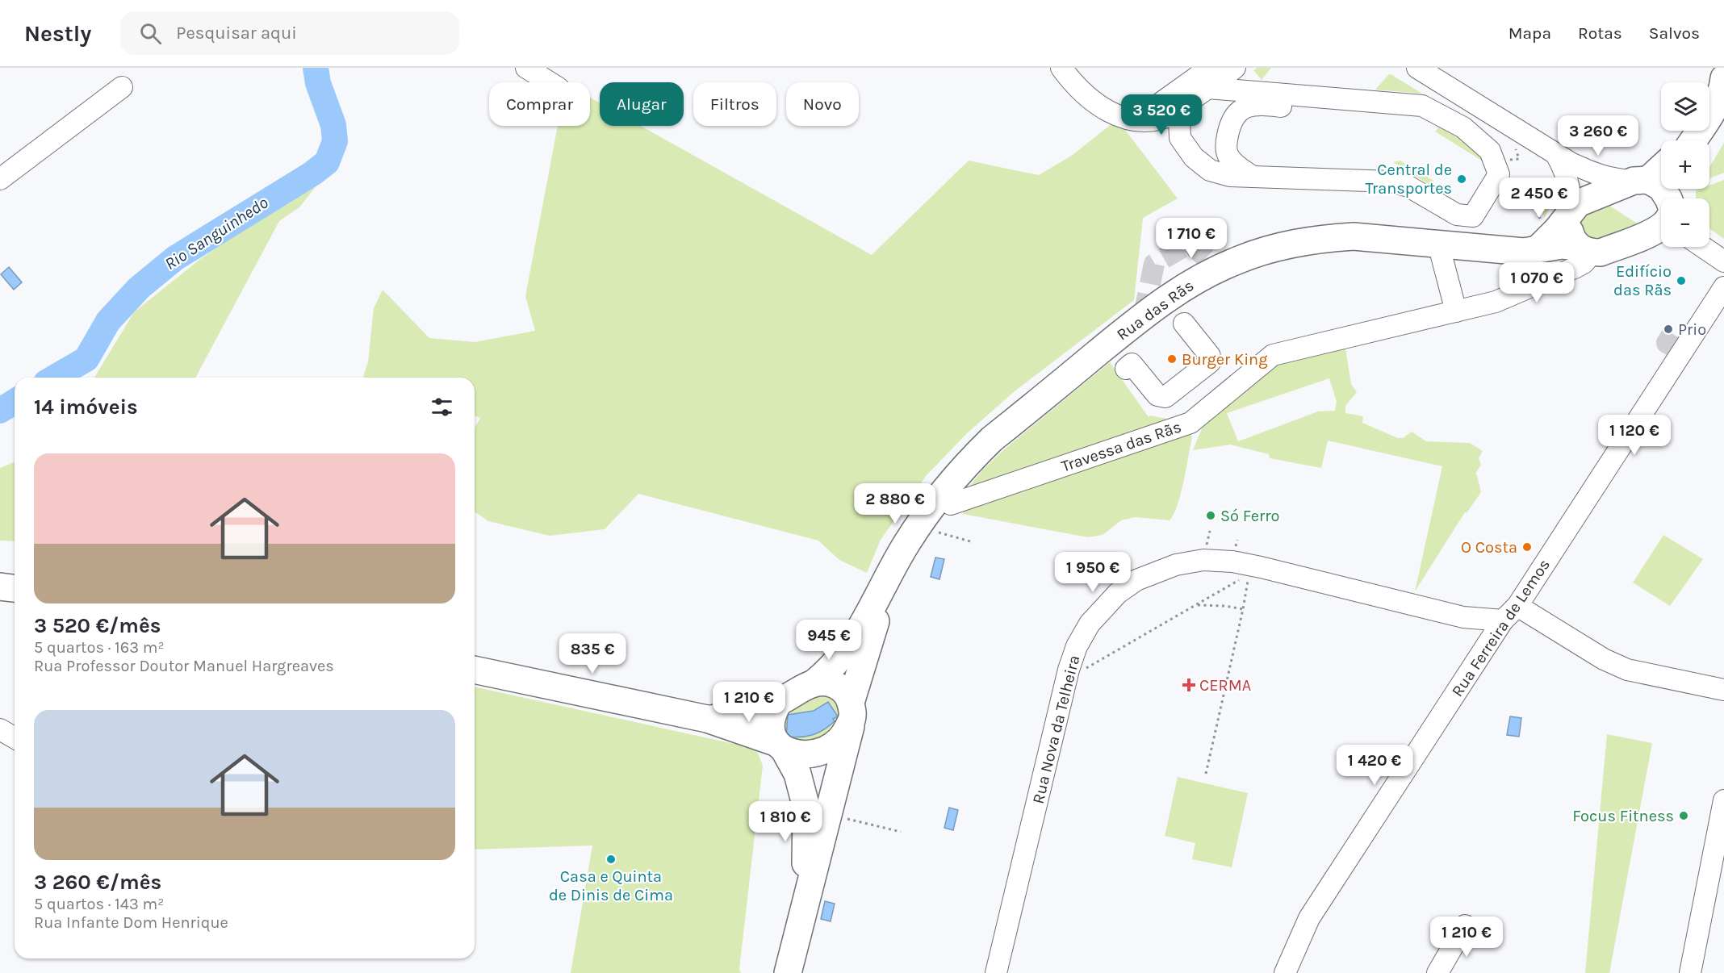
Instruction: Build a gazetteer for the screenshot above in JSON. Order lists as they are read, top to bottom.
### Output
{
  "streets": {
    "main road": ["Rua das Rãs"],
    "street": ["Travessa das Rãs", "Rua Ferreira de Lemos", "Rua Nova da Telheira"]
  },
  "crossings": [
    ["Rua das Rãs", "Travessa das Rãs"],
    ["Rua Ferreira de Lemos", "Rua Nova da Telheira"]
  ],
  "water": ["Rio Sanguinhedo"],
  "places": {
    "other": [
      "Central de Transportes",
      "Edifício das Rãs",
      "Prio",
      "Burger King",
      "Só Ferro",
      "O Costa",
      "Focus Fitness",
      "Casa e Quinta de Dinis de Cima"
    ],
    "health": ["CERMA"]
  },
  "page": {
    "header": "Nestly",
    "search": "Pesquisar aqui",
    "nav": ["Mapa", "Rotas", "Salvos"],
    "map_buttons": ["+", "−"],
    "chip": [
      "Comprar",
      "Alugar",
      "Filtros",
      "Novo"
    ],
    "price": [
      "3 520 €",
      "3 260 €",
      "2 450 €",
      "1 710 €",
      "1 070 €",
      "1 120 €",
      "2 880 €",
      "1 950 €",
      "945 €",
      "835 €",
      "1 210 €",
      "1 420 €",
      "1 810 €",
      "1 210 €"
    ],
    "heading": "14 imóveis",
    "list": [
      {
        "name": "3 520 €/mês",
        "note": "5 quartos · 163 m² · Rua Professor Doutor Manuel Hargreaves"
      },
      {
        "name": "3 260 €/mês",
        "note": "5 quartos · 143 m² · Rua Infante Dom Henrique"
      }
    ]
  }
}
